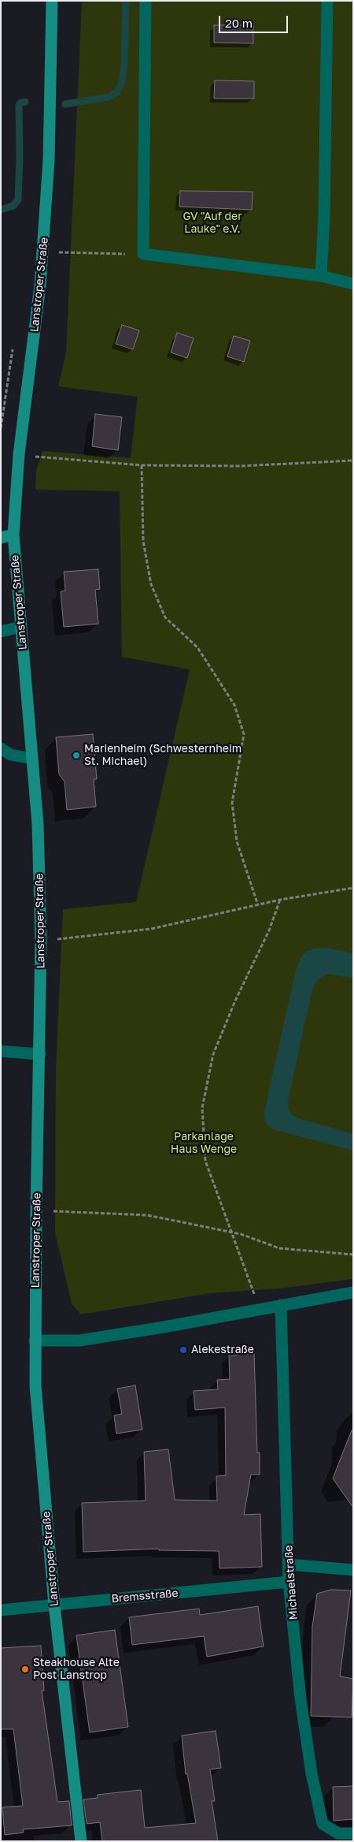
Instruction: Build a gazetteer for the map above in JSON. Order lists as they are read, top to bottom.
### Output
{
  "streets": {
    "street": ["Lanstroper Straße", "Michaelstraße", "Bremsstraße"]
  },
  "crossings": [
    ["Lanstroper Straße", "Bremsstraße"],
    ["Michaelstraße", "Bremsstraße"]
  ],
  "parks": ["GV \"Auf der Lauke\" e.V.", "Parkanlage Haus Wenge"],
  "places": ["Marienheim (Schwesternheim St. Michael)", "Alekestraße", "Steakhouse Alte Post Lanstrop"],
  "scale_bar": "20 m"
}
